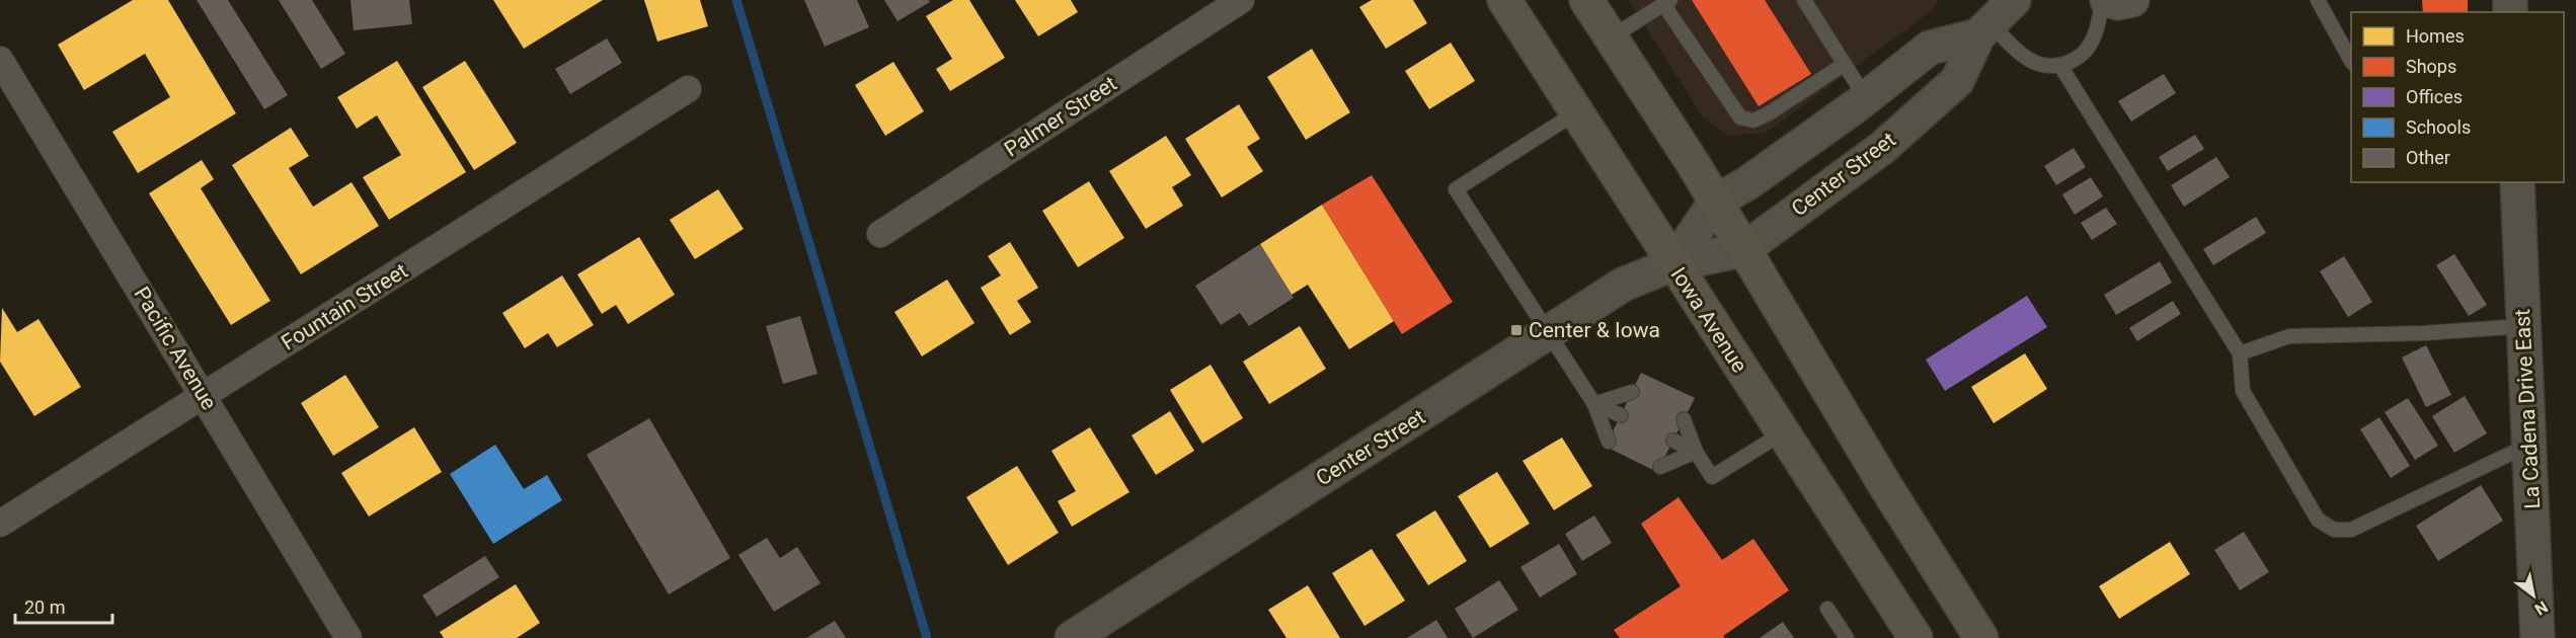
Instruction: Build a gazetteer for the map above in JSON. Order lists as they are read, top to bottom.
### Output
{
  "streets": {
    "main road": ["Center Street", "Iowa Avenue", "La Cadena Drive East"],
    "street": ["Palmer Street", "Fountain Street", "Pacific Avenue"]
  },
  "crossings": [
    ["Center Street", "Iowa Avenue"],
    ["Fountain Street", "Pacific Avenue"]
  ],
  "places": {
    "transit": ["Center & Iowa"]
  },
  "legend": [
    "Homes",
    "Shops",
    "Offices",
    "Schools",
    "Other"
  ],
  "scale_bar": "20 m",
  "north": "bottom right"
}
